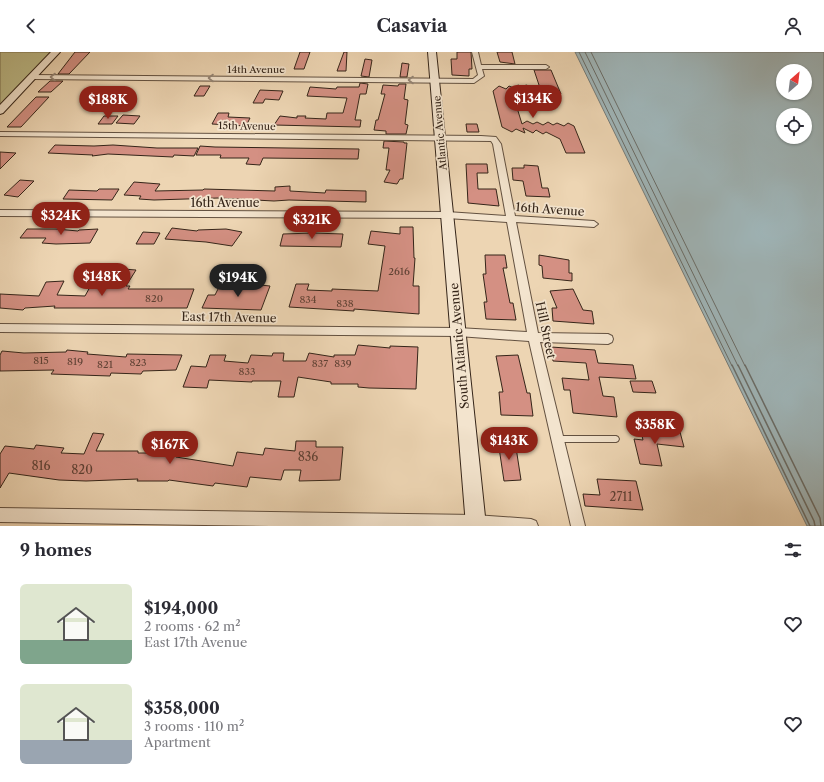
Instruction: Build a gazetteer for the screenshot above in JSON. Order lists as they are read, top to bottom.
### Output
{
  "streets": {
    "main road": ["Atlantic Avenue", "South Atlantic Avenue"],
    "street": [
      "14th Avenue",
      "15th Avenue",
      "16th Avenue",
      "East 17th Avenue",
      "Hill Street"
    ]
  },
  "crossings": [
    ["14th Avenue", "Atlantic Avenue"],
    ["15th Avenue", "Atlantic Avenue"],
    ["15th Avenue", "Hill Street"],
    ["Atlantic Avenue", "16th Avenue"],
    ["Atlantic Avenue", "South Atlantic Avenue"],
    ["16th Avenue", "Hill Street"],
    ["16th Avenue", "South Atlantic Avenue"],
    ["East 17th Avenue", "Hill Street"],
    ["East 17th Avenue", "South Atlantic Avenue"]
  ],
  "one_way": ["14th Avenue"],
  "house_numbers": [
    "2616",
    "820",
    "834",
    "838",
    "815",
    "819",
    "823",
    "837",
    "839",
    "821",
    "833",
    "836",
    "816",
    "820",
    "2711"
  ],
  "north": "top right",
  "page": {
    "header": "Casavia",
    "price": [
      "$134K",
      "$188K",
      "$324K",
      "$321K",
      "$148K",
      "$194K",
      "$358K",
      "$143K",
      "$167K"
    ],
    "heading": "9 homes",
    "list": [
      {
        "name": "$194,000",
        "note": "2 rooms · 62 m² · East 17th Avenue"
      },
      {
        "name": "$358,000",
        "note": "3 rooms · 110 m² · Apartment"
      }
    ]
  }
}
